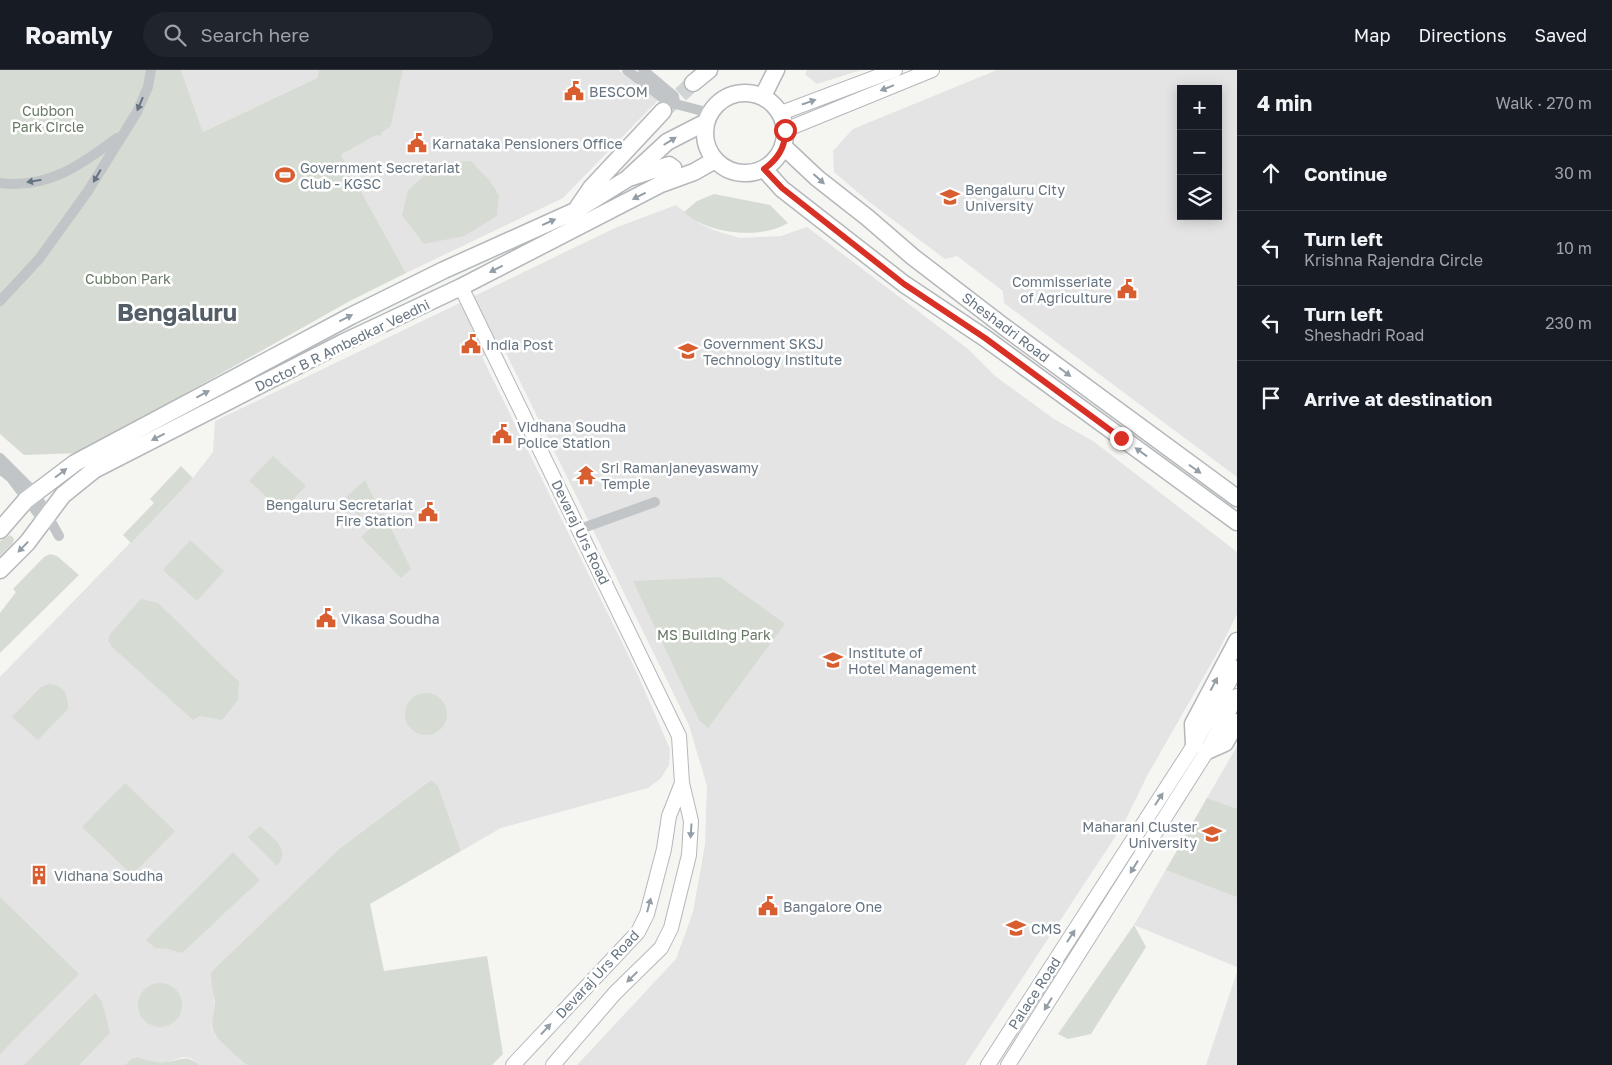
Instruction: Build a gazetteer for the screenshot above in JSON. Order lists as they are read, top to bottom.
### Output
{
  "streets": {
    "main road": ["Sheshadri Road", "Doctor B R Ambedkar Veedhi"],
    "street": ["Devaraj Urs Road", "Palace Road"]
  },
  "crossings": [
    ["Sheshadri Road", "Doctor B R Ambedkar Veedhi"],
    ["Doctor B R Ambedkar Veedhi", "Devaraj Urs Road"]
  ],
  "districts": ["Bengaluru"],
  "parks": ["Cubbon Park Circle", "Cubbon Park", "MS Building Park"],
  "places": {
    "public building": [
      "BESCOM",
      "Karnataka Pensioners Office",
      "Commisseriate of Agriculture",
      "India Post",
      "Vidhana Soudha Police Station",
      "Bengaluru Secretariat Fire Station",
      "Vikasa Soudha",
      "Bangalore One"
    ],
    "sports": ["Government Secretariat Club - KGSC"],
    "school or university": [
      "Bengaluru City University",
      "Government SKSJ Technology Institute",
      "Institute of Hotel Management",
      "Maharani Cluster University",
      "CMS"
    ],
    "temple": ["Sri Ramanjaneyaswamy Temple"],
    "building": ["Vidhana Soudha"]
  },
  "page": {
    "header": "Roamly",
    "search": "Search here",
    "nav": ["Map", "Directions", "Saved"],
    "heading": ["4 min", "Walk · 270 m"],
    "map_buttons": ["+", "−"],
    "list": [
      ["Continue", "30 m"],
      ["Turn left", "Krishna Rajendra Circle", "10 m"],
      ["Turn left", "Sheshadri Road", "230 m"],
      "Arrive at destination"
    ]
  }
}
